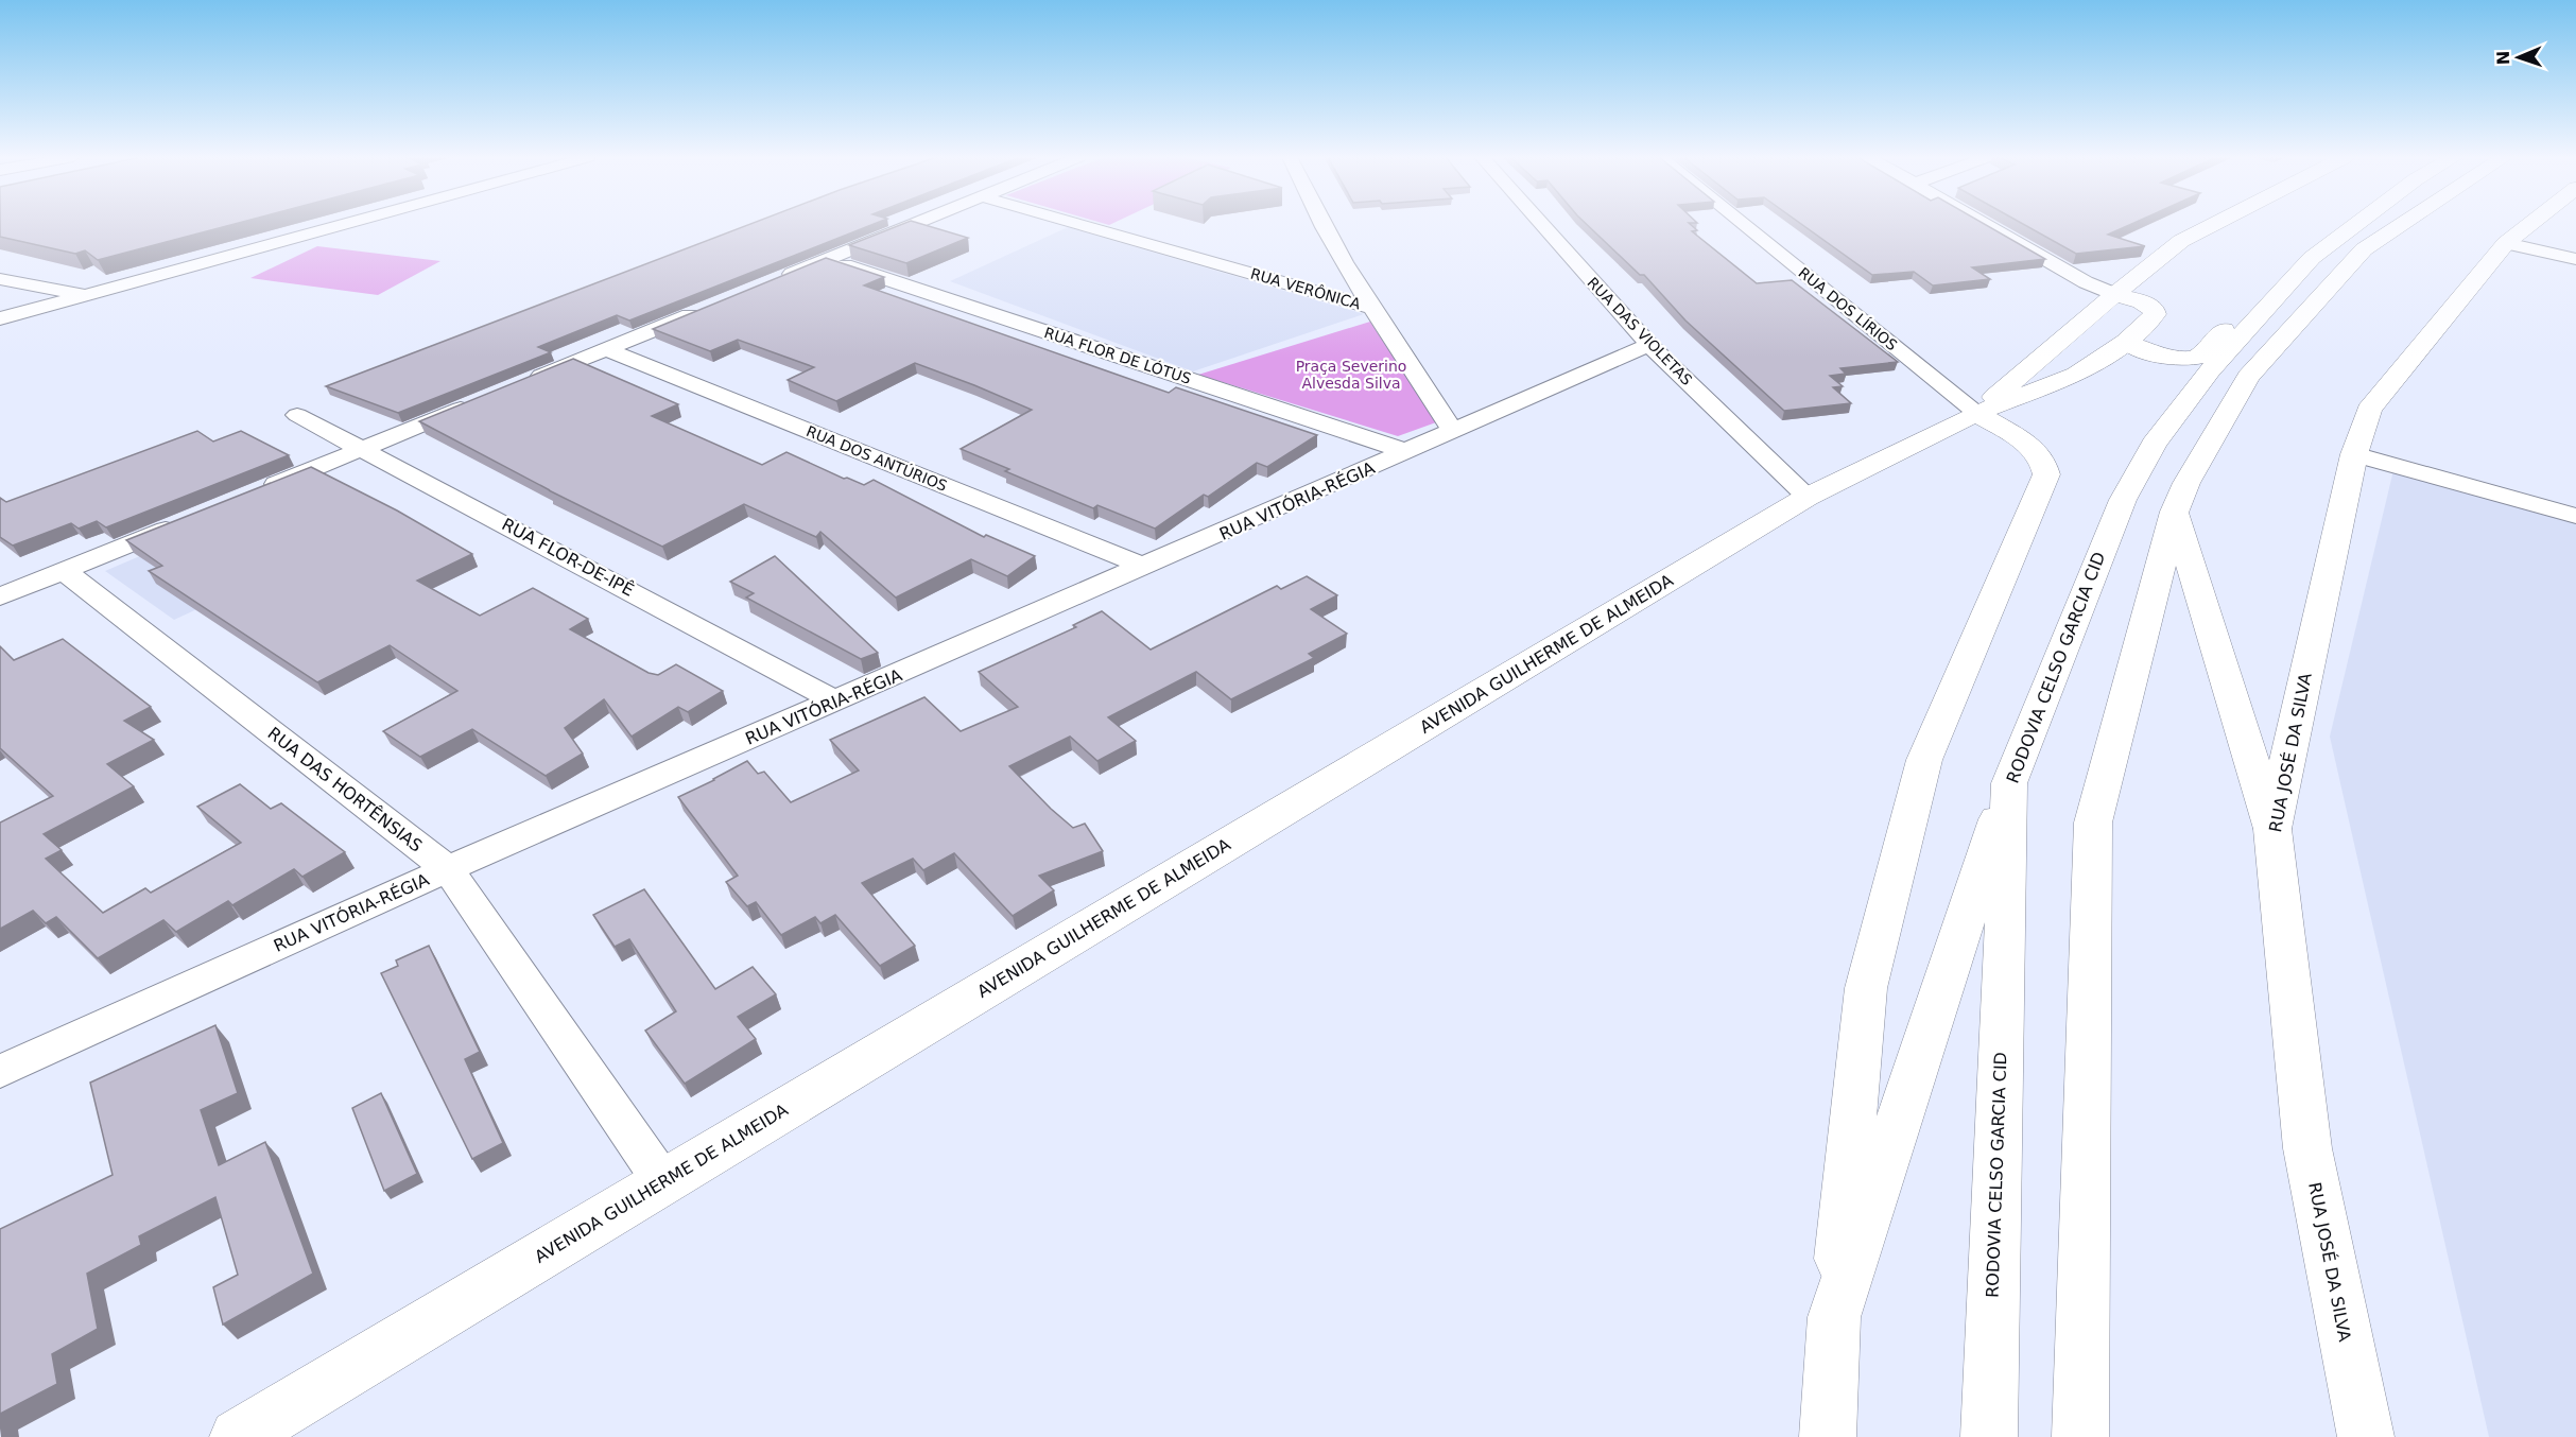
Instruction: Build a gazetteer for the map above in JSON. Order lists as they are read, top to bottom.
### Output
{
  "streets": {
    "main road": ["AVENIDA GUILHERME DE ALMEIDA", "RODOVIA CELSO GARCIA CID", "RUA JOSÉ DA SILVA"],
    "street": [
      "RUA VERÔNICA",
      "RUA DOS LÍRIOS",
      "RUA DAS VIOLETAS",
      "RUA FLOR DE LÓTUS",
      "RUA DOS ANTÚRIOS",
      "RUA VITÓRIA-RÉGIA",
      "RUA FLOR-DE-IPÊ",
      "RUA DAS HORTÊNSIAS"
    ]
  },
  "crossings": [
    ["RUA DOS LÍRIOS", "AVENIDA GUILHERME DE ALMEIDA"],
    ["RUA DAS VIOLETAS", "RUA VITÓRIA-RÉGIA"],
    ["RUA DAS VIOLETAS", "AVENIDA GUILHERME DE ALMEIDA"],
    ["RUA FLOR DE LÓTUS", "RUA VITÓRIA-RÉGIA"],
    ["RUA DOS ANTÚRIOS", "RUA VITÓRIA-RÉGIA"],
    ["RUA VITÓRIA-RÉGIA", "RUA FLOR-DE-IPÊ"],
    ["RUA VITÓRIA-RÉGIA", "RUA DAS HORTÊNSIAS"],
    ["AVENIDA GUILHERME DE ALMEIDA", "RUA DAS HORTÊNSIAS"]
  ],
  "parks": ["Praça Severino Alvesda Silva"],
  "north": "left"
}
